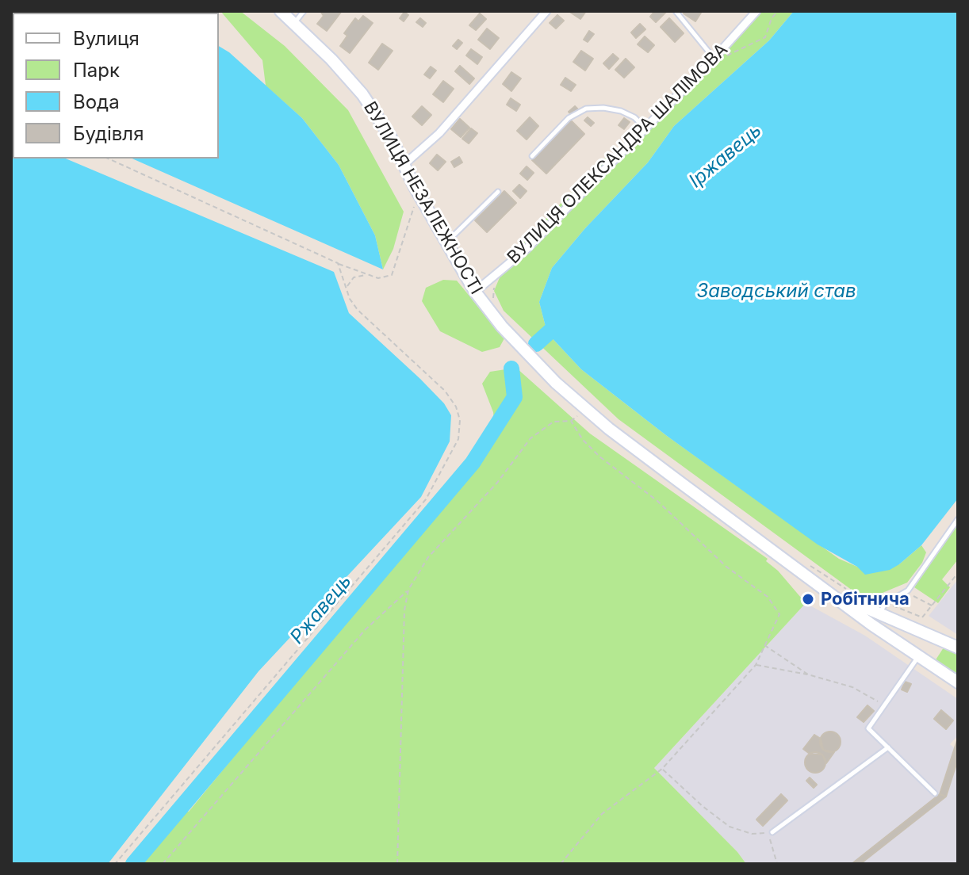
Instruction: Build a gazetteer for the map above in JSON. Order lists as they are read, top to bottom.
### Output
{
  "streets": {
    "main road": ["ВУЛИЦЯ НЕЗАЛЕЖНОСТІ"],
    "street": ["ВУЛИЦЯ ОЛЕКСАНДРА ШАЛІМОВА"]
  },
  "crossings": [
    ["ВУЛИЦЯ ОЛЕКСАНДРА ШАЛІМОВА", "ВУЛИЦЯ НЕЗАЛЕЖНОСТІ"]
  ],
  "water": ["Іржавець", "Заводський став", "Ржавець"],
  "places": ["Робітнича"],
  "legend": [
    "Вулиця",
    "Парк",
    "Вода",
    "Будівля"
  ]
}
